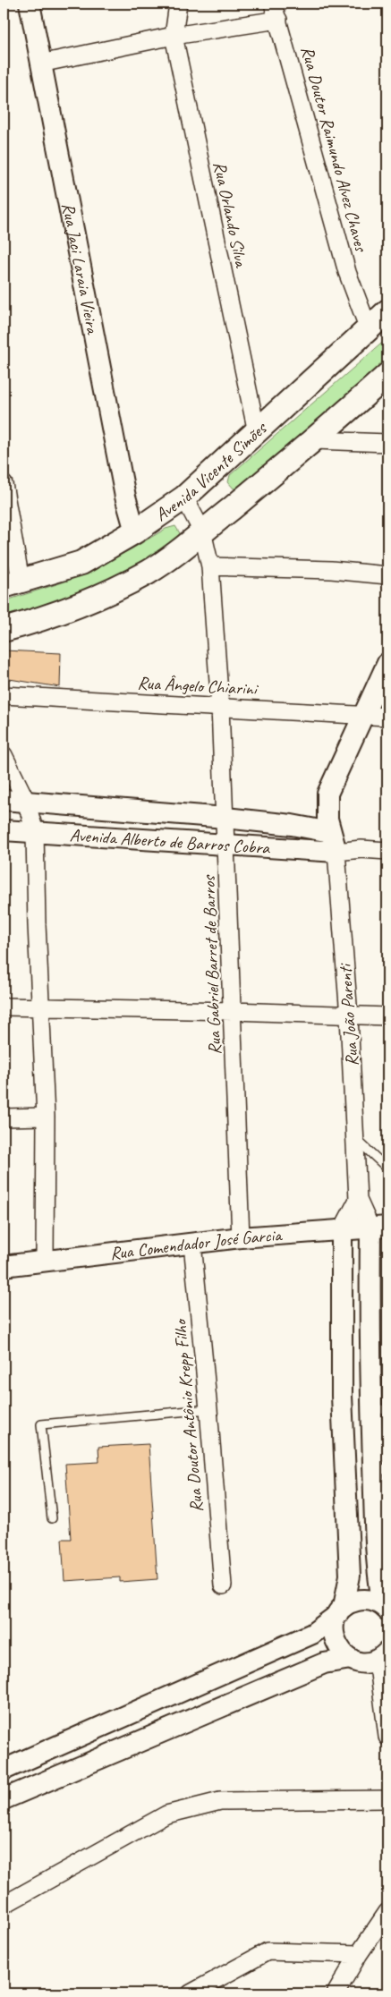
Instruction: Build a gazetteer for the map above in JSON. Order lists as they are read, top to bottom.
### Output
{
  "streets": {
    "main road": ["Avenida Vicente Simões"],
    "street": [
      "Rua Doutor Raimundo Alvez Chaves",
      "Rua Orlando Silva",
      "Rua Jaci Laraia Vieira",
      "Rua Ângelo Chiarini",
      "Avenida Alberto de Barros Cobra",
      "Rua Gabriel Barret de Barros",
      "Rua João Parenti",
      "Rua Comendador José Garcia",
      "Rua Doutor Antônio Krepp Filho"
    ]
  },
  "crossings": [
    ["Rua Doutor Raimundo Alvez Chaves", "Avenida Vicente Simões"],
    ["Rua Orlando Silva", "Avenida Vicente Simões"],
    ["Rua Jaci Laraia Vieira", "Avenida Vicente Simões"],
    ["Avenida Vicente Simões", "Rua Gabriel Barret de Barros"],
    ["Rua Ângelo Chiarini", "Rua Gabriel Barret de Barros"],
    ["Rua Ângelo Chiarini", "Rua João Parenti"],
    ["Avenida Alberto de Barros Cobra", "Rua Gabriel Barret de Barros"],
    ["Avenida Alberto de Barros Cobra", "Rua João Parenti"],
    ["Rua Gabriel Barret de Barros", "Rua Comendador José Garcia"],
    ["Rua João Parenti", "Rua Comendador José Garcia"],
    ["Rua Comendador José Garcia", "Rua Doutor Antônio Krepp Filho"]
  ]
}
